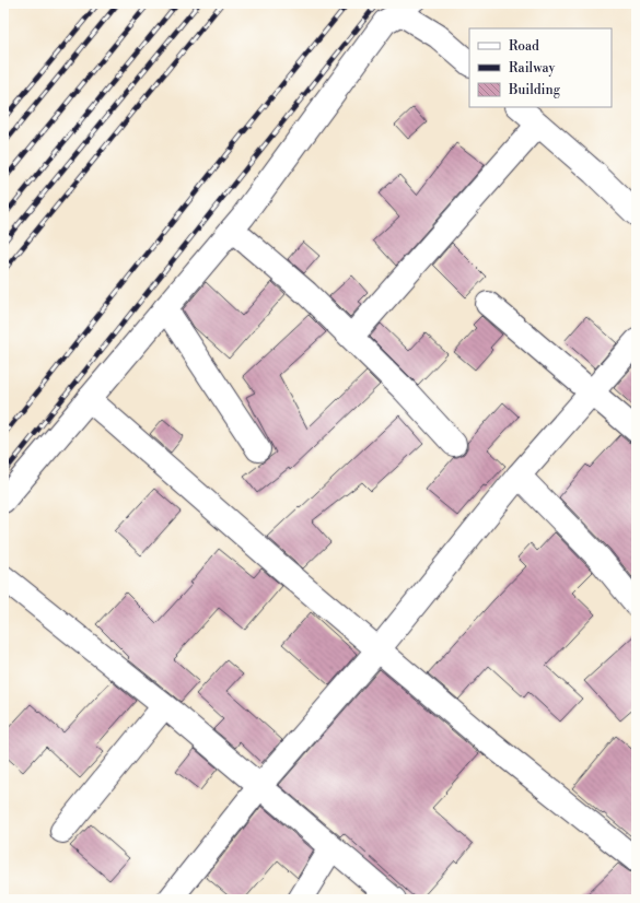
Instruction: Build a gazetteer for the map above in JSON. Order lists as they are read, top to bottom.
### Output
{
  "legend": ["Road", "Railway", "Building"]
}
